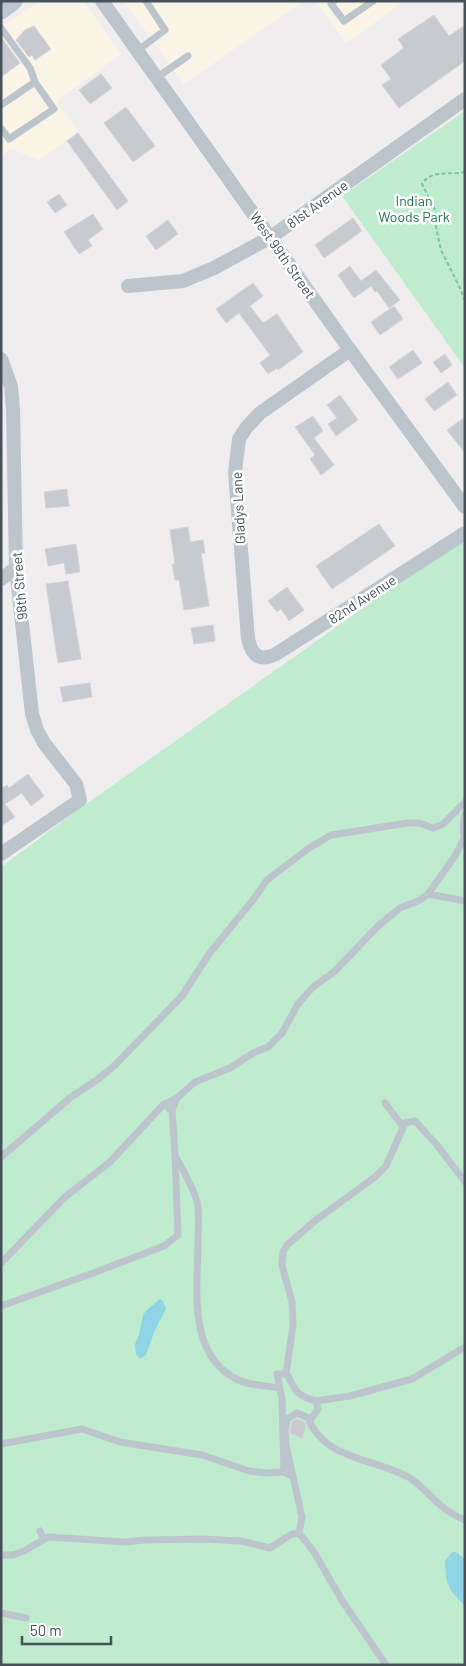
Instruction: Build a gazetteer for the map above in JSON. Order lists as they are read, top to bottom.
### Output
{
  "streets": {
    "street": [
      "81st Avenue",
      "West 99th Street",
      "Gladys Lane",
      "98th Street",
      "82nd Avenue"
    ]
  },
  "crossings": [
    ["81st Avenue", "West 99th Street"],
    ["West 99th Street", "Gladys Lane"],
    ["Gladys Lane", "82nd Avenue"]
  ],
  "parks": ["Indian Woods Park"],
  "scale_bar": "50 m"
}
